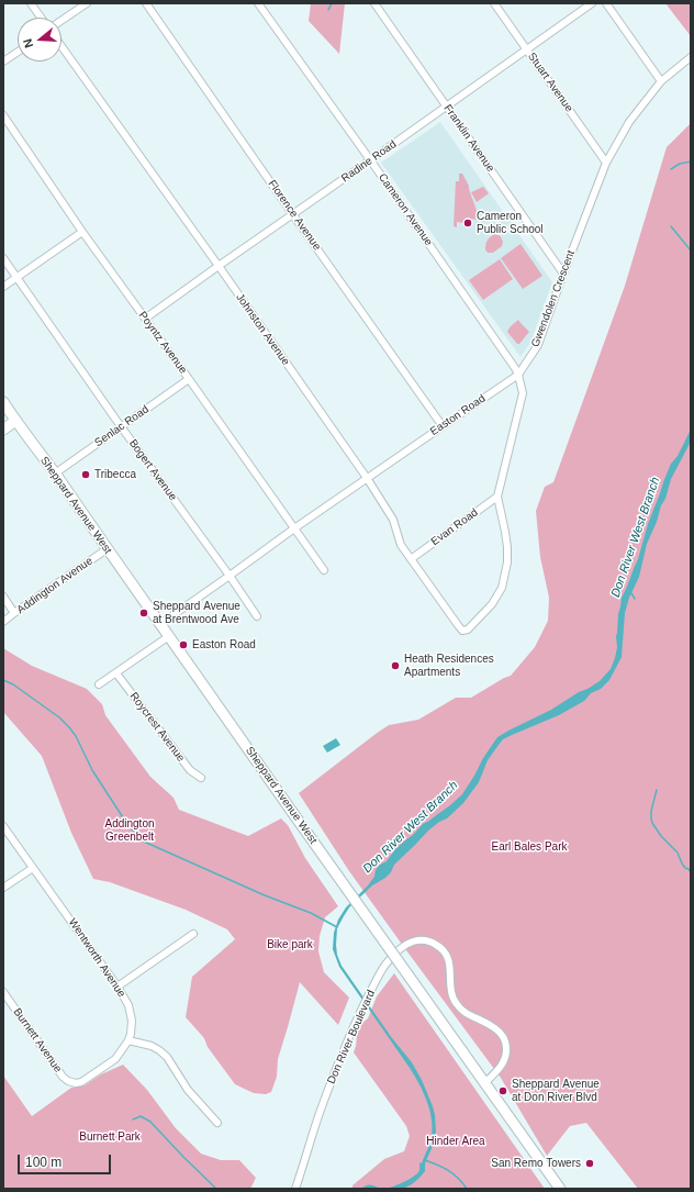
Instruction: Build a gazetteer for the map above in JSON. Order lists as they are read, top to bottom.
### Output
{
  "streets": {
    "main road": ["Sheppard Avenue West"],
    "street": [
      "Stuart Avenue",
      "Franklin Avenue",
      "Radine Road",
      "Cameron Avenue",
      "Florence Avenue",
      "Gwendolen Crescent",
      "Johnston Avenue",
      "Poyntz Avenue",
      "Easton Road",
      "Senlac Road",
      "Bogert Avenue",
      "Evan Road",
      "Addington Avenue",
      "Roycrest Avenue",
      "Wentworth Avenue",
      "Don River Boulevard",
      "Burnett Avenue"
    ]
  },
  "crossings": [
    ["Stuart Avenue", "Radine Road"],
    ["Stuart Avenue", "Gwendolen Crescent"],
    ["Franklin Avenue", "Radine Road"],
    ["Franklin Avenue", "Gwendolen Crescent"],
    ["Radine Road", "Cameron Avenue"],
    ["Radine Road", "Florence Avenue"],
    ["Radine Road", "Johnston Avenue"],
    ["Radine Road", "Poyntz Avenue"],
    ["Cameron Avenue", "Gwendolen Crescent"],
    ["Cameron Avenue", "Easton Road"],
    ["Florence Avenue", "Easton Road"],
    ["Gwendolen Crescent", "Easton Road"],
    ["Johnston Avenue", "Easton Road"],
    ["Johnston Avenue", "Evan Road"],
    ["Poyntz Avenue", "Easton Road"],
    ["Poyntz Avenue", "Senlac Road"],
    ["Easton Road", "Bogert Avenue"],
    ["Easton Road", "Sheppard Avenue West"],
    ["Senlac Road", "Bogert Avenue"],
    ["Senlac Road", "Sheppard Avenue West"],
    ["Sheppard Avenue West", "Addington Avenue"],
    ["Sheppard Avenue West", "Don River Boulevard"],
    ["Wentworth Avenue", "Burnett Avenue"]
  ],
  "water": ["Don River West Branch"],
  "parks": [
    "Addington Greenbelt",
    "Earl Bales Park",
    "Bike park",
    "Burnett Park",
    "Hinder Area"
  ],
  "places": [
    "Cameron Public School",
    "Tribecca",
    "Sheppard Avenue at Brentwood Ave",
    "Easton Road",
    "Heath Residences Apartments",
    "Sheppard Avenue at Don River Blvd",
    "San Remo Towers"
  ],
  "scale_bar": "100 m",
  "north": "left"
}
